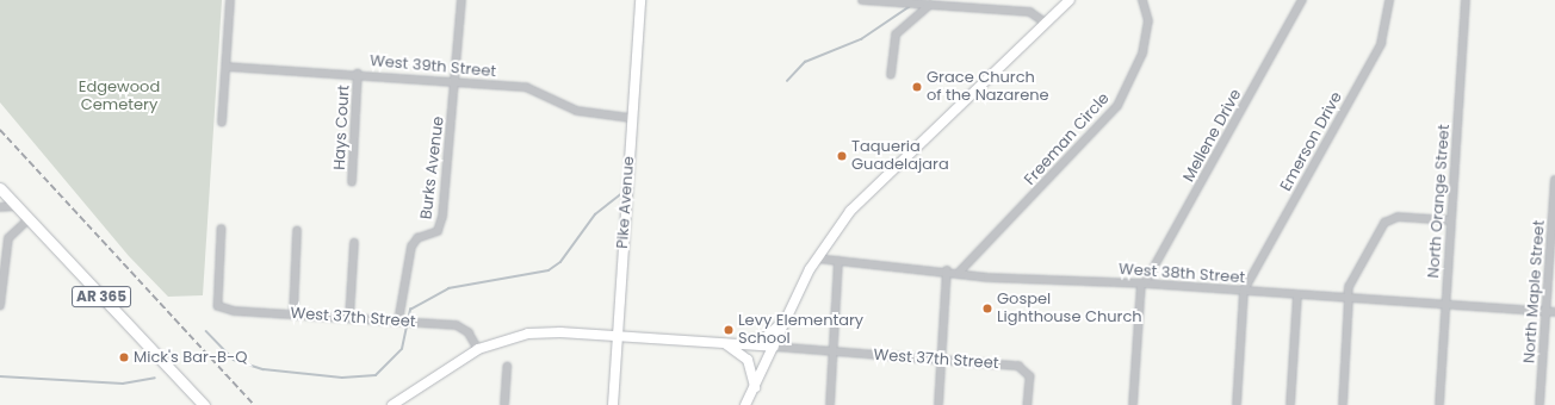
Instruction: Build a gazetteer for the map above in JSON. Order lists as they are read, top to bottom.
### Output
{
  "streets": {
    "main road": ["Pike Avenue", "AR 365", "West 37th Street"],
    "street": [
      "West 39th Street",
      "Hays Court",
      "Mellene Drive",
      "Freeman Circle",
      "Emerson Drive",
      "Burks Avenue",
      "North Orange Street",
      "West 38th Street",
      "North Maple Street"
    ]
  },
  "crossings": [
    ["West 39th Street", "Hays Court"],
    ["West 39th Street", "Burks Avenue"],
    ["West 39th Street", "Pike Avenue"],
    ["Mellene Drive", "West 38th Street"],
    ["Freeman Circle", "West 38th Street"],
    ["Emerson Drive", "West 38th Street"],
    ["Burks Avenue", "West 37th Street"],
    ["North Orange Street", "West 38th Street"],
    ["Pike Avenue", "West 37th Street"],
    ["West 38th Street", "North Maple Street"]
  ],
  "parks": ["Edgewood Cemetery"],
  "places": [
    "Grace Church of the Nazarene",
    "Taqueria Guadelajara",
    "Gospel Lighthouse Church",
    "Levy Elementary School",
    "Mick's Bar-B-Q"
  ]
}
